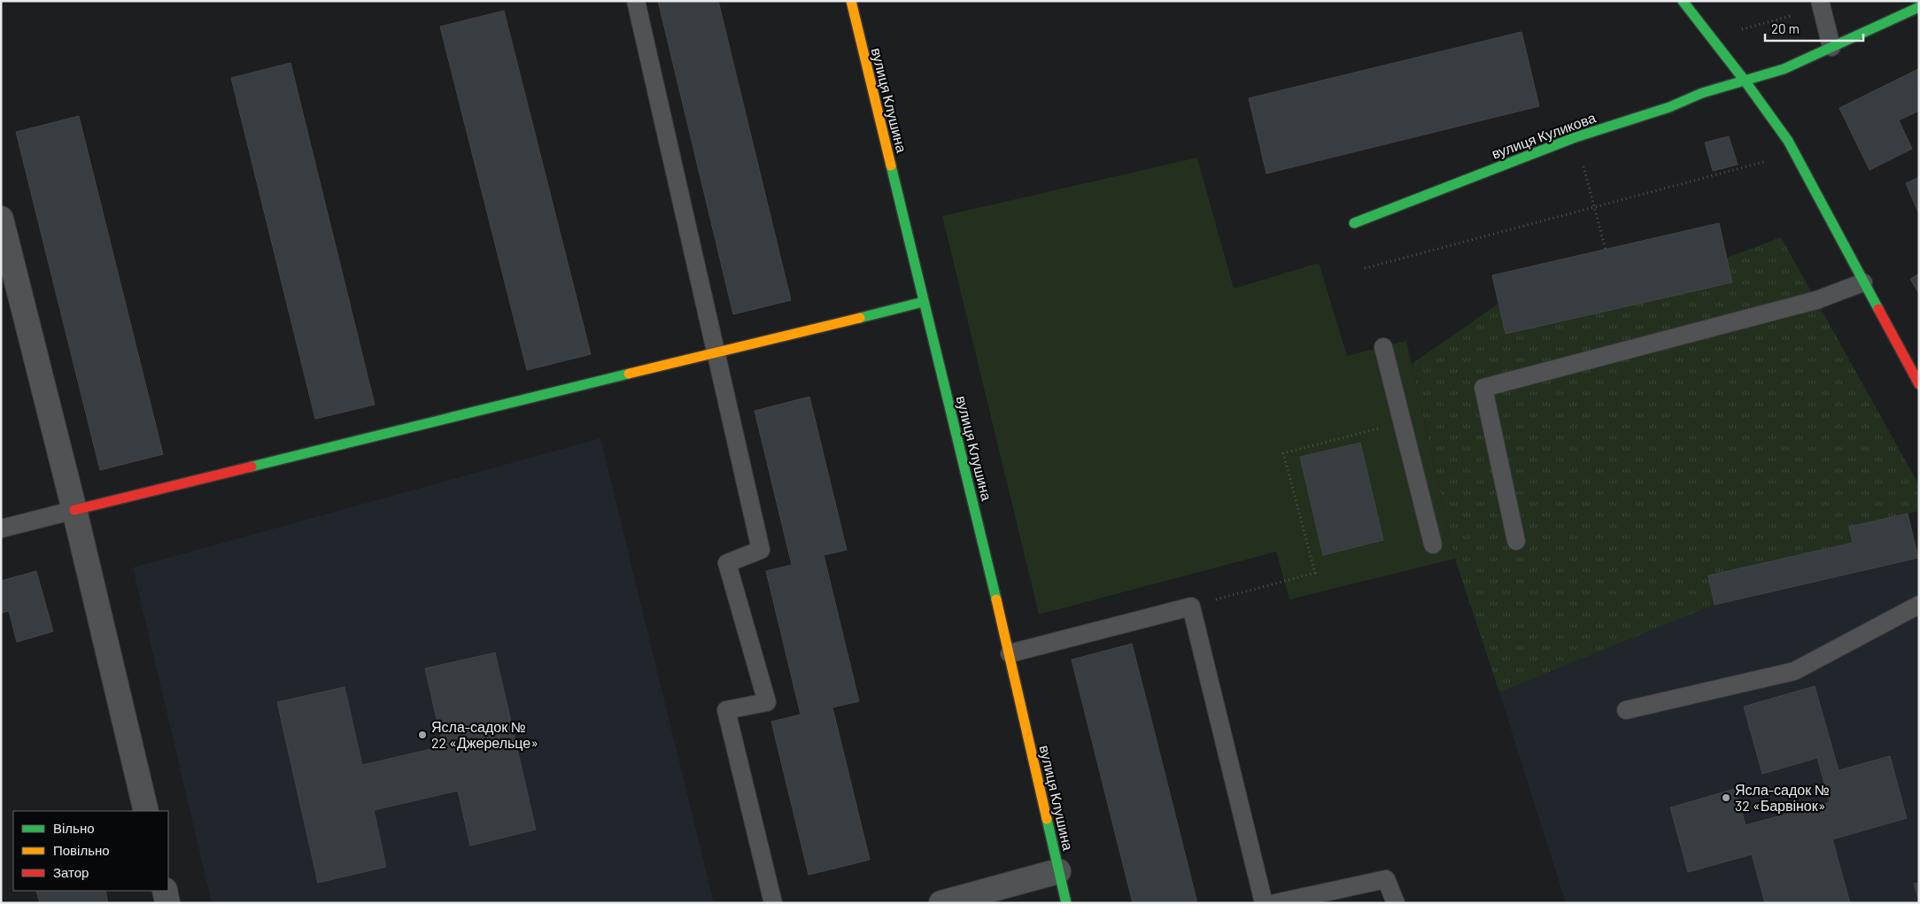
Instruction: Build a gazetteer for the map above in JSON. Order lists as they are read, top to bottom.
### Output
{
  "streets": {
    "street": ["вулиця Клушина", "вулиця Куликова"]
  },
  "places": ["Ясла-садок № 22 «Джерельце»", "Ясла-садок № 32 «Барвінок»"],
  "legend": ["Вільно", "Повільно", "Затор"],
  "scale_bar": "20 m"
}
